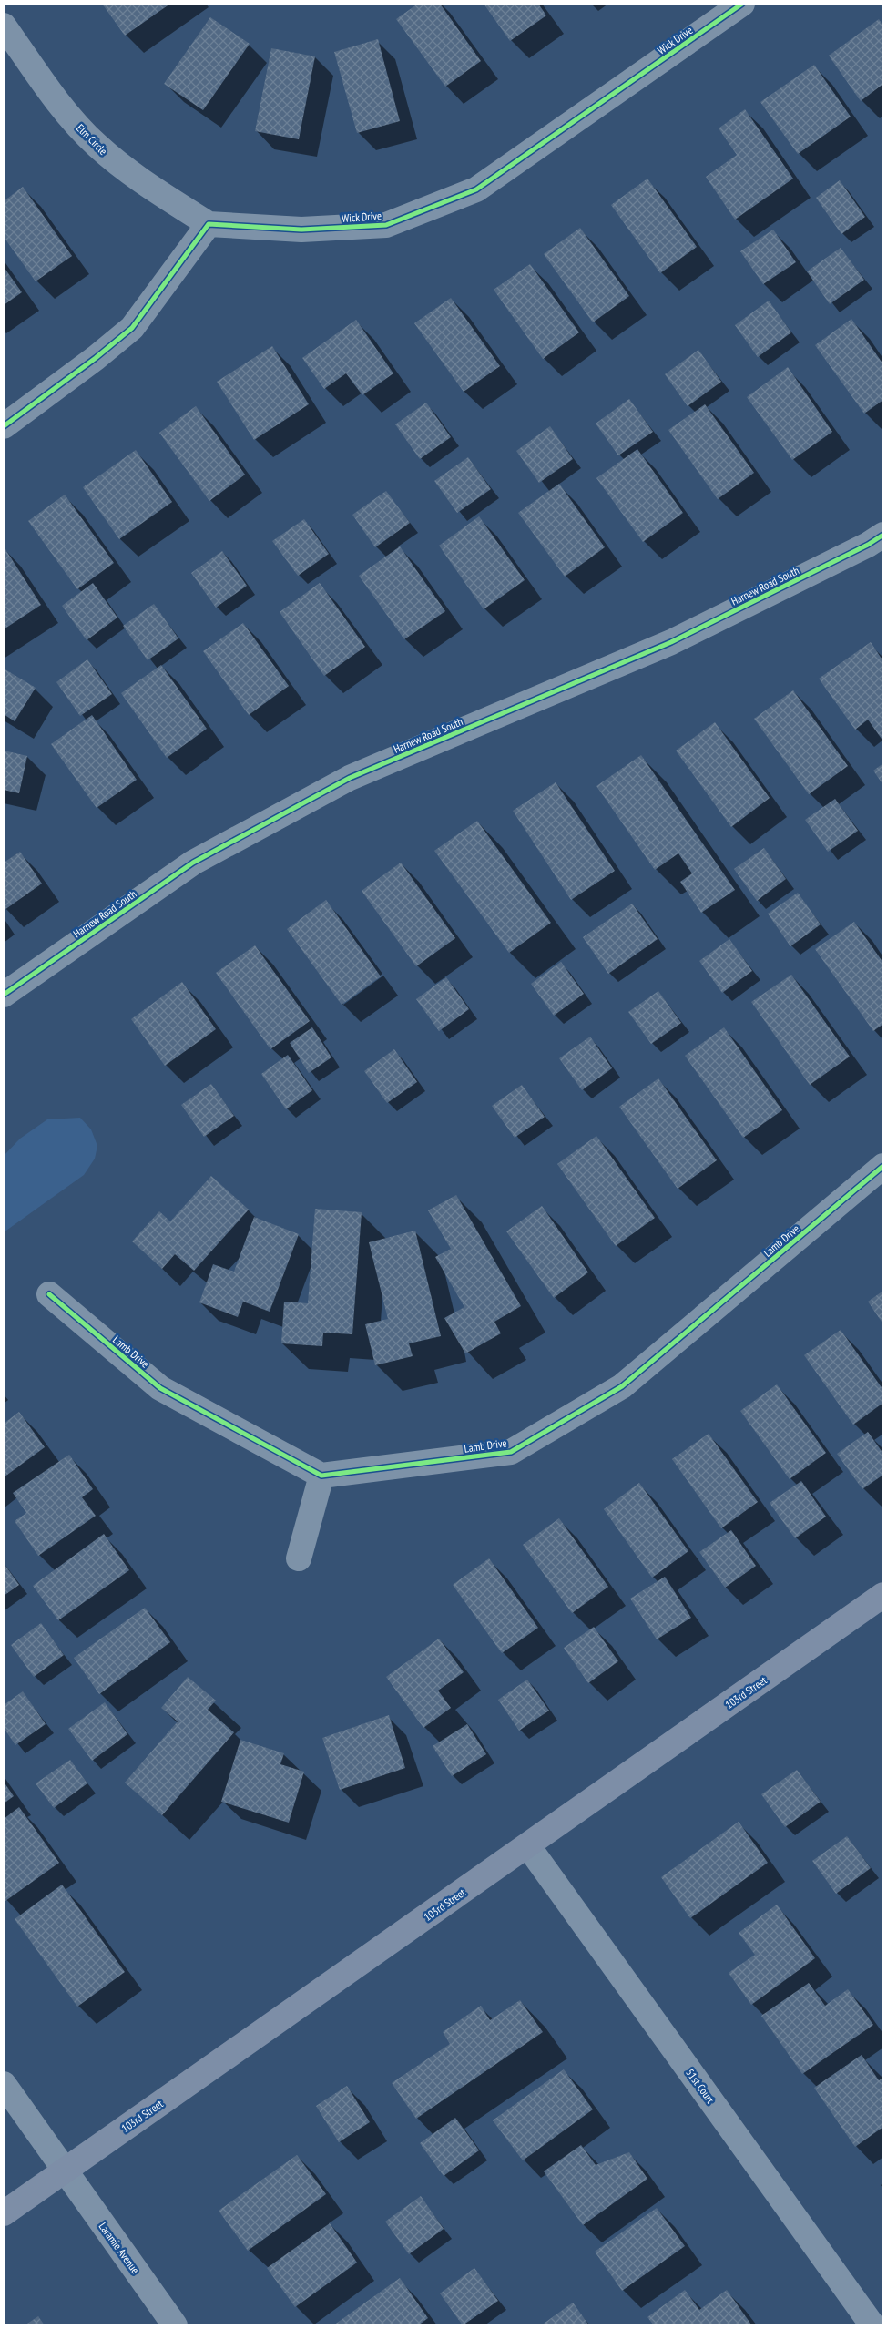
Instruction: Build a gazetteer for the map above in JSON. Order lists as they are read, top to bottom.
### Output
{
  "streets": {
    "main road": ["103rd Street"],
    "street": [
      "Wick Drive",
      "Elm Circle",
      "Harnew Road South",
      "Lamb Drive",
      "51st Court",
      "Laramie Avenue"
    ]
  },
  "crossings": [
    ["Wick Drive", "Elm Circle"],
    ["103rd Street", "51st Court"],
    ["103rd Street", "Laramie Avenue"]
  ]
}
